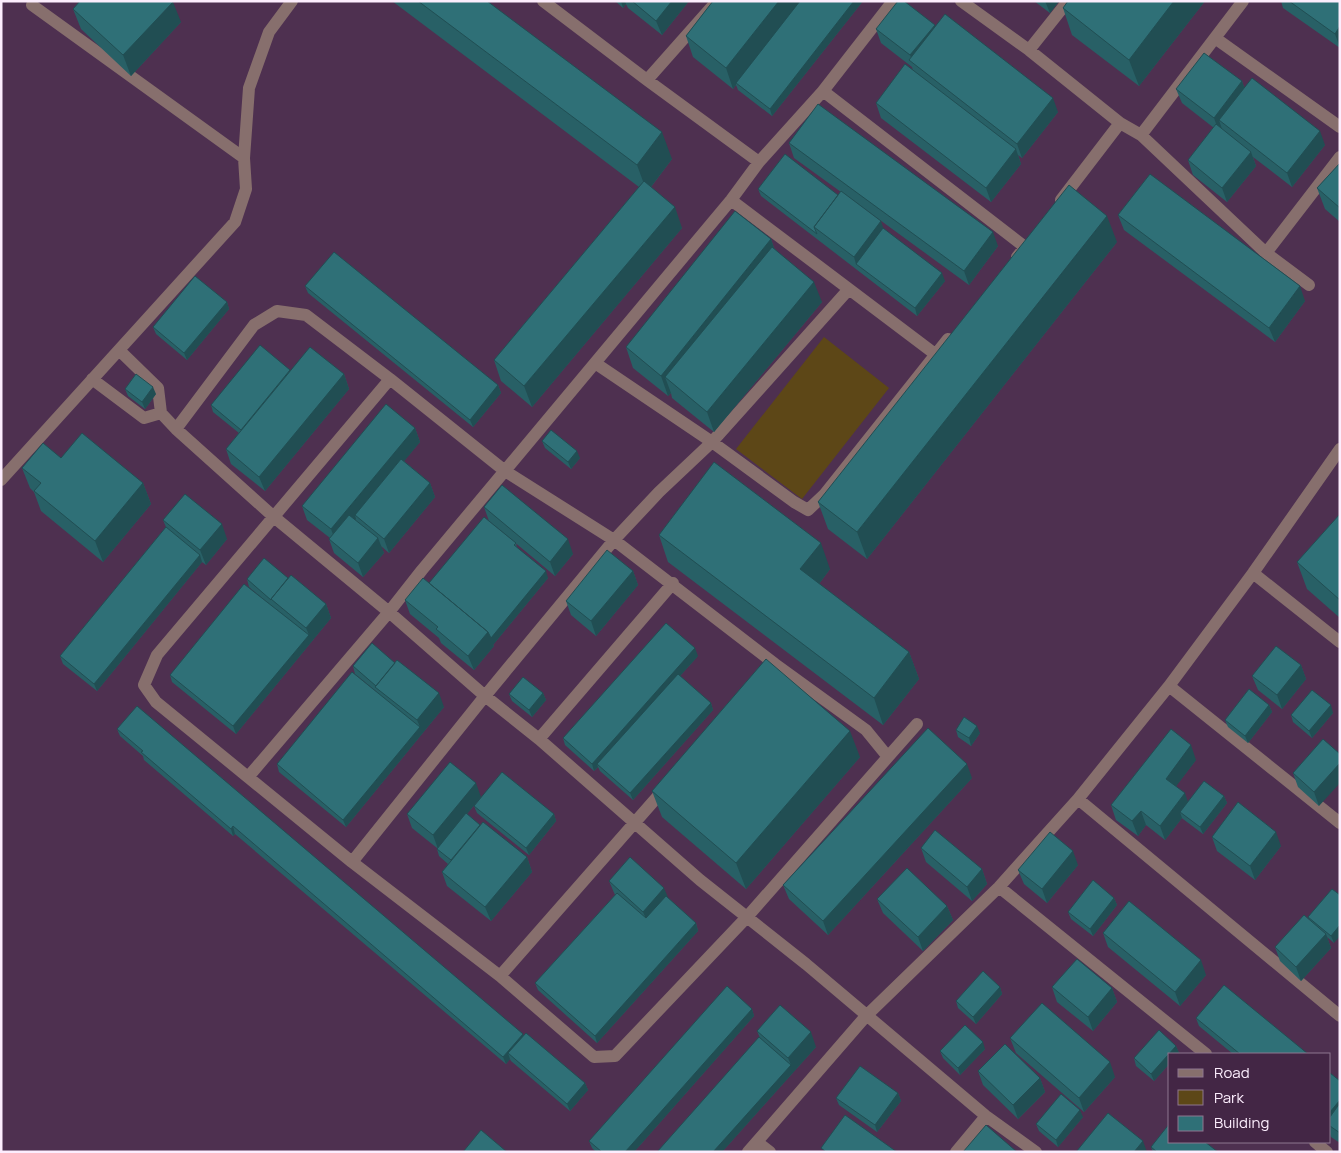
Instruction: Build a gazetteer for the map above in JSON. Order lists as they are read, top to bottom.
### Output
{
  "legend": ["Road", "Park", "Building"]
}
